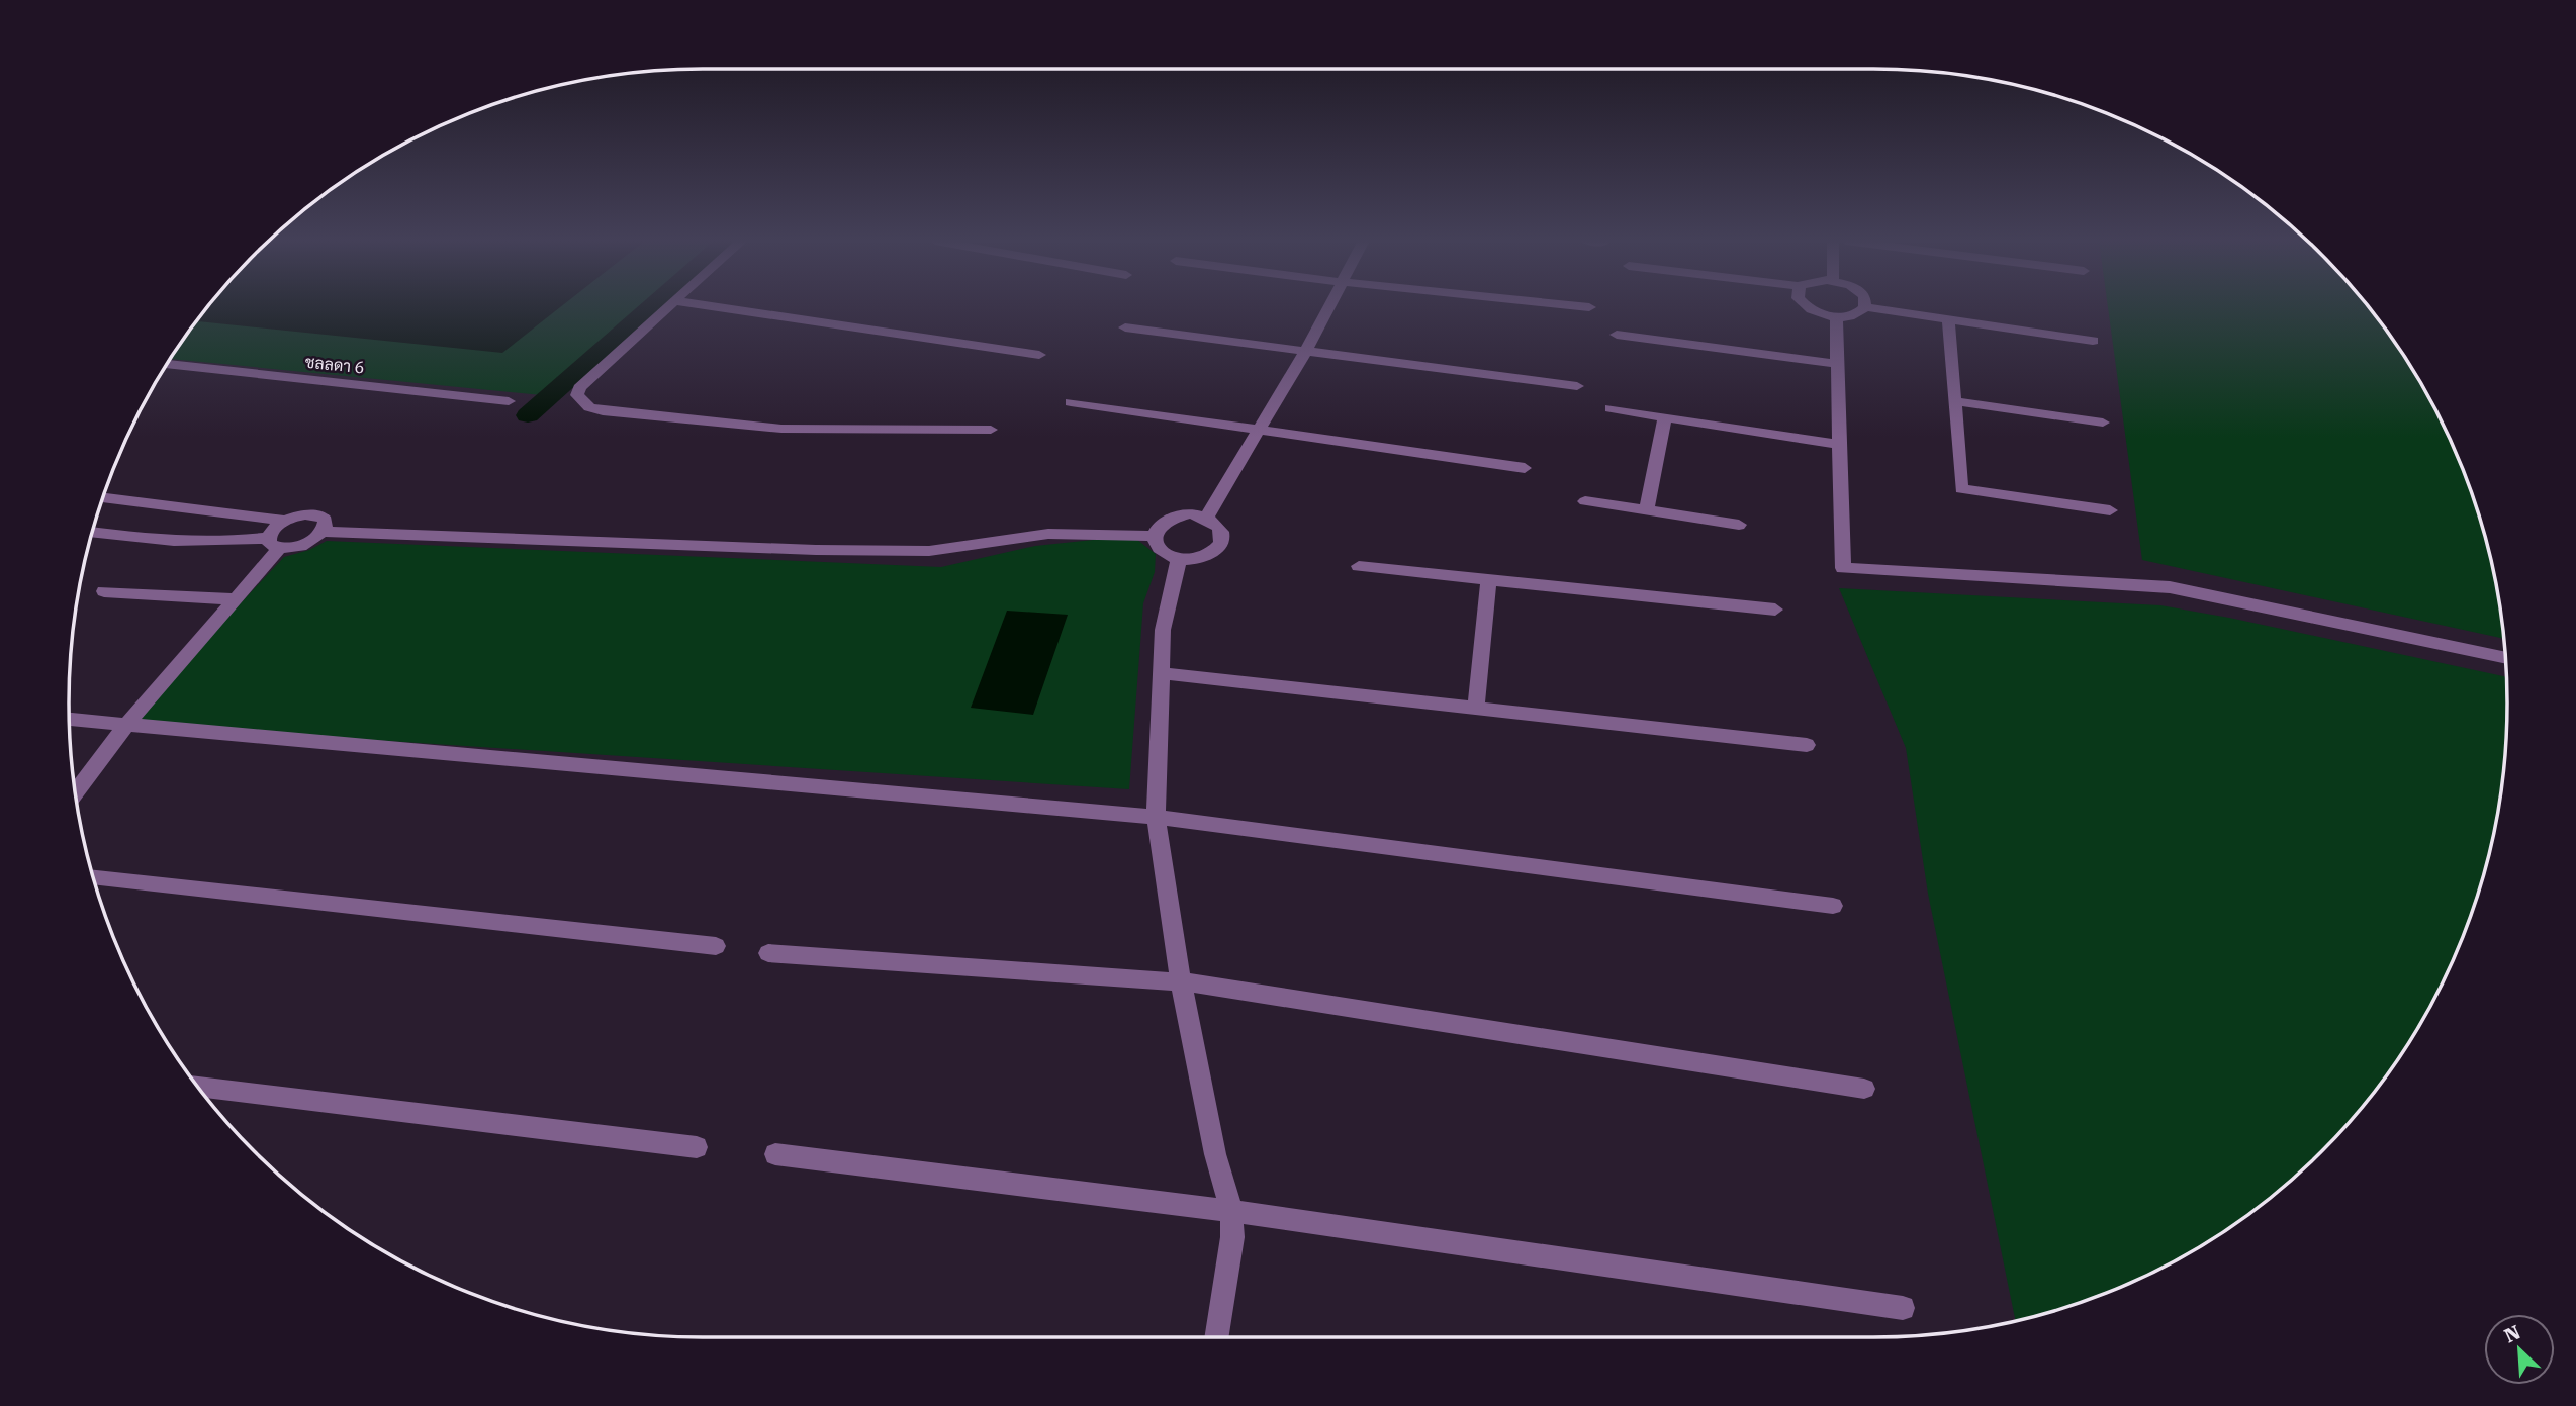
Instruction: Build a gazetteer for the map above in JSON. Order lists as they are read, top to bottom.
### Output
{
  "streets": {
    "street": ["ชลลดา 6"]
  },
  "north": "top left"
}
